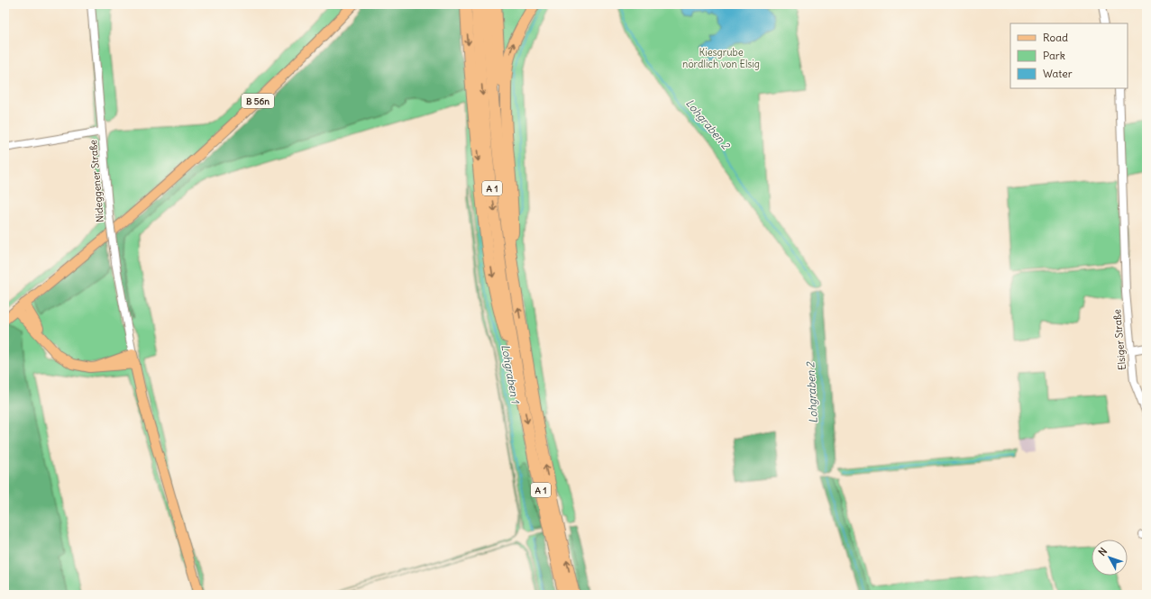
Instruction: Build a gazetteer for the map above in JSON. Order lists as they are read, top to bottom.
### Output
{
  "streets": {
    "highway": ["A 1"],
    "main road": ["B 56n"],
    "street": ["Nideggener Straße", "Elsiger Straße"]
  },
  "water": ["Lohgraben 2", "Lohgraben 1"],
  "parks": ["Kiesgrube nördlich von Elsig"],
  "legend": ["Road", "Park", "Water"],
  "north": "top left"
}
